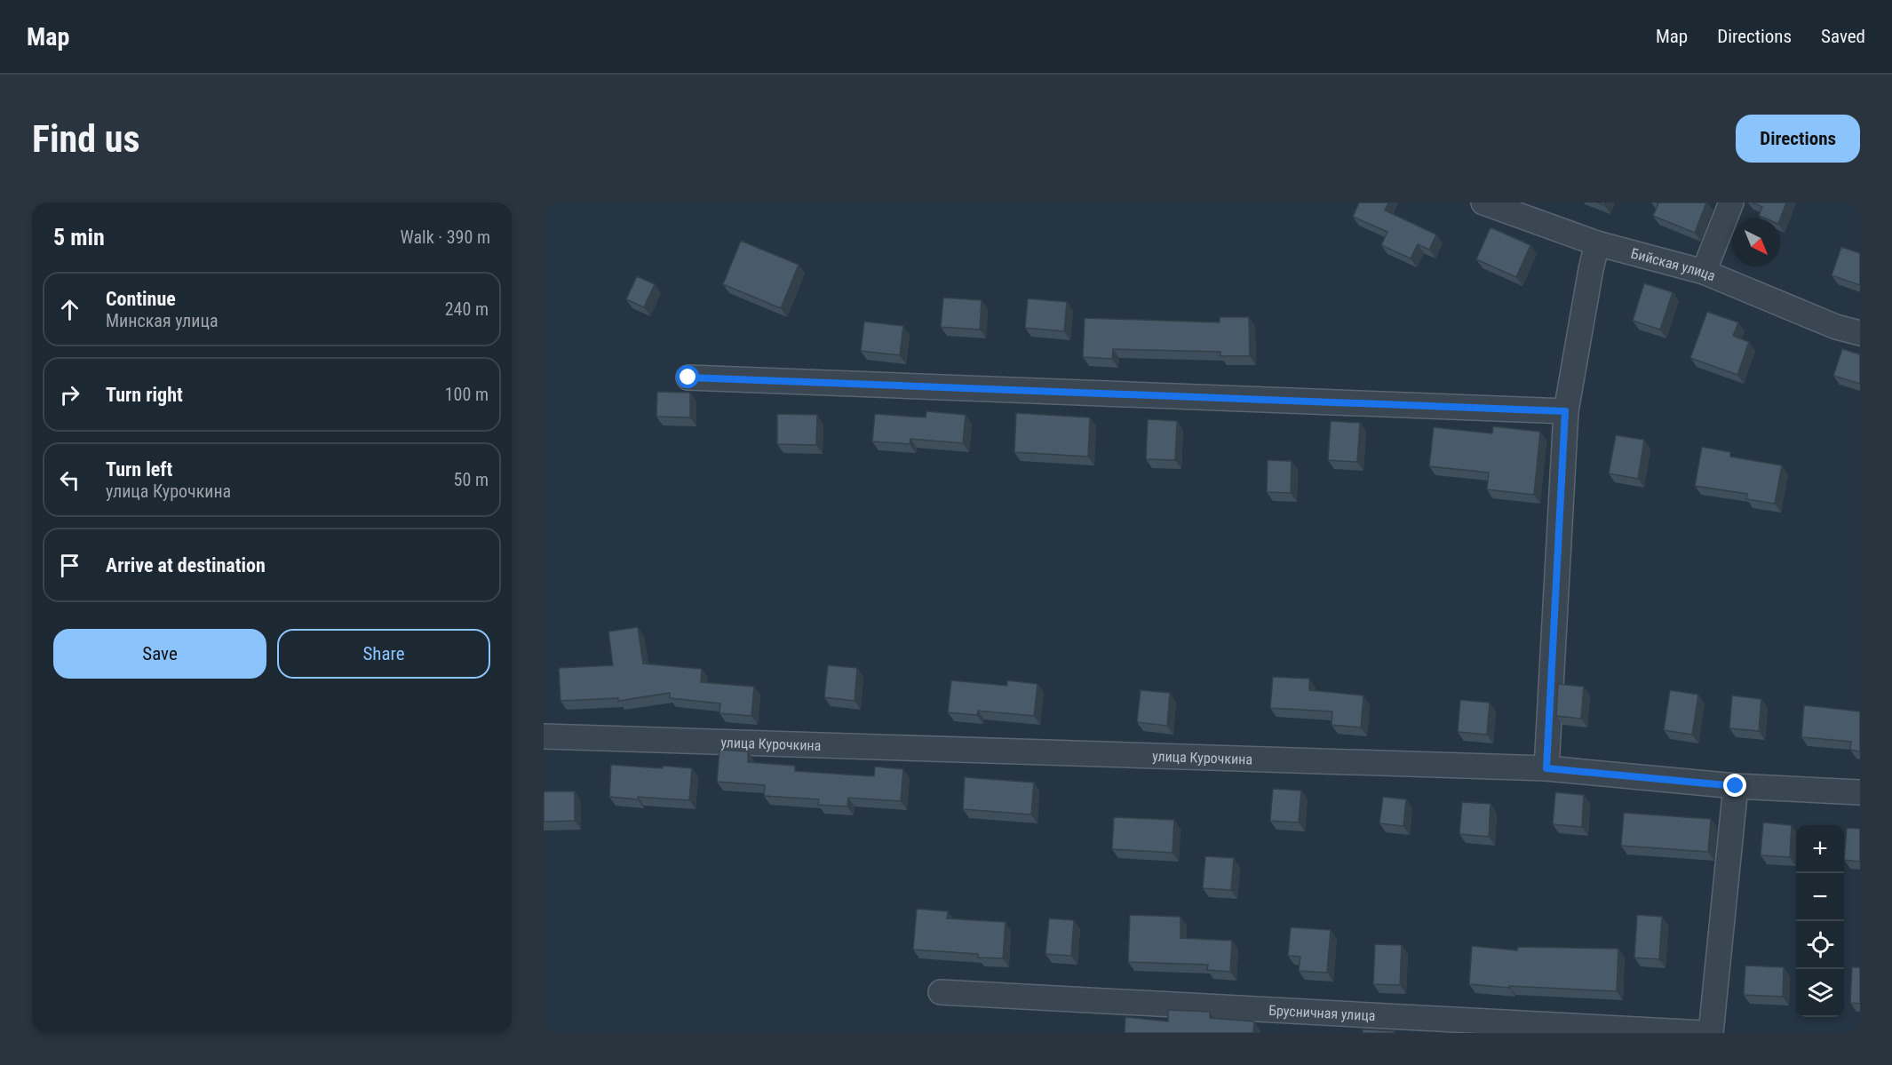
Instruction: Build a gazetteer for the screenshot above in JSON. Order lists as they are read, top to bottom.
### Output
{
  "streets": {
    "street": ["Бийская улица", "улица Курочкина", "Брусничная улица"]
  },
  "north": "bottom right",
  "page": {
    "header": "Map",
    "nav": ["Map", "Directions", "Saved"],
    "buttons": [
      "Directions",
      ["Save", "Share"]
    ],
    "title": "Find us",
    "heading": ["5 min", "Walk · 390 m"],
    "list": [
      ["Continue", "Минская улица", "240 m"],
      ["Turn right", "100 m"],
      ["Turn left", "улица Курочкина", "50 m"],
      "Arrive at destination"
    ],
    "map_buttons": ["+", "−"]
  }
}
